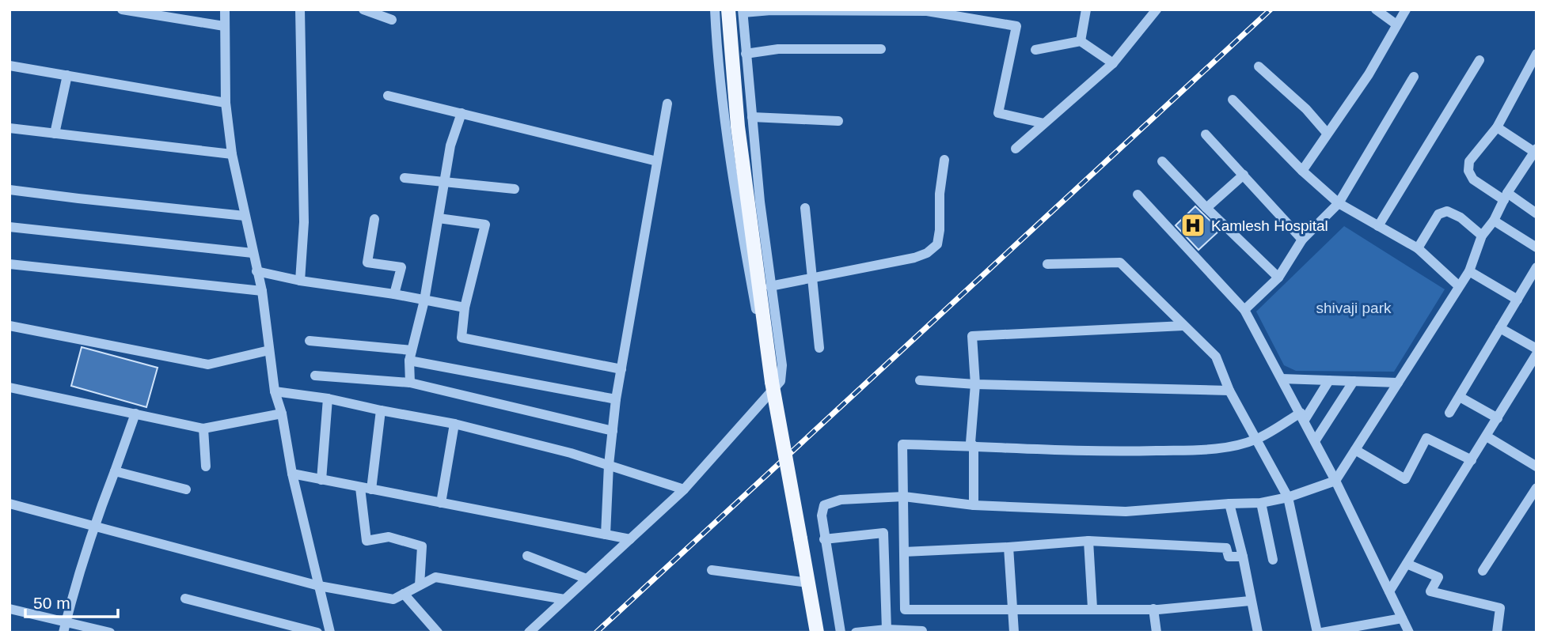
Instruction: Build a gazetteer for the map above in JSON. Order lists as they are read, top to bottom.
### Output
{
  "parks": ["shivaji park"],
  "places": {
    "hospital": ["Kamlesh Hospital"]
  },
  "scale_bar": "50 m"
}
